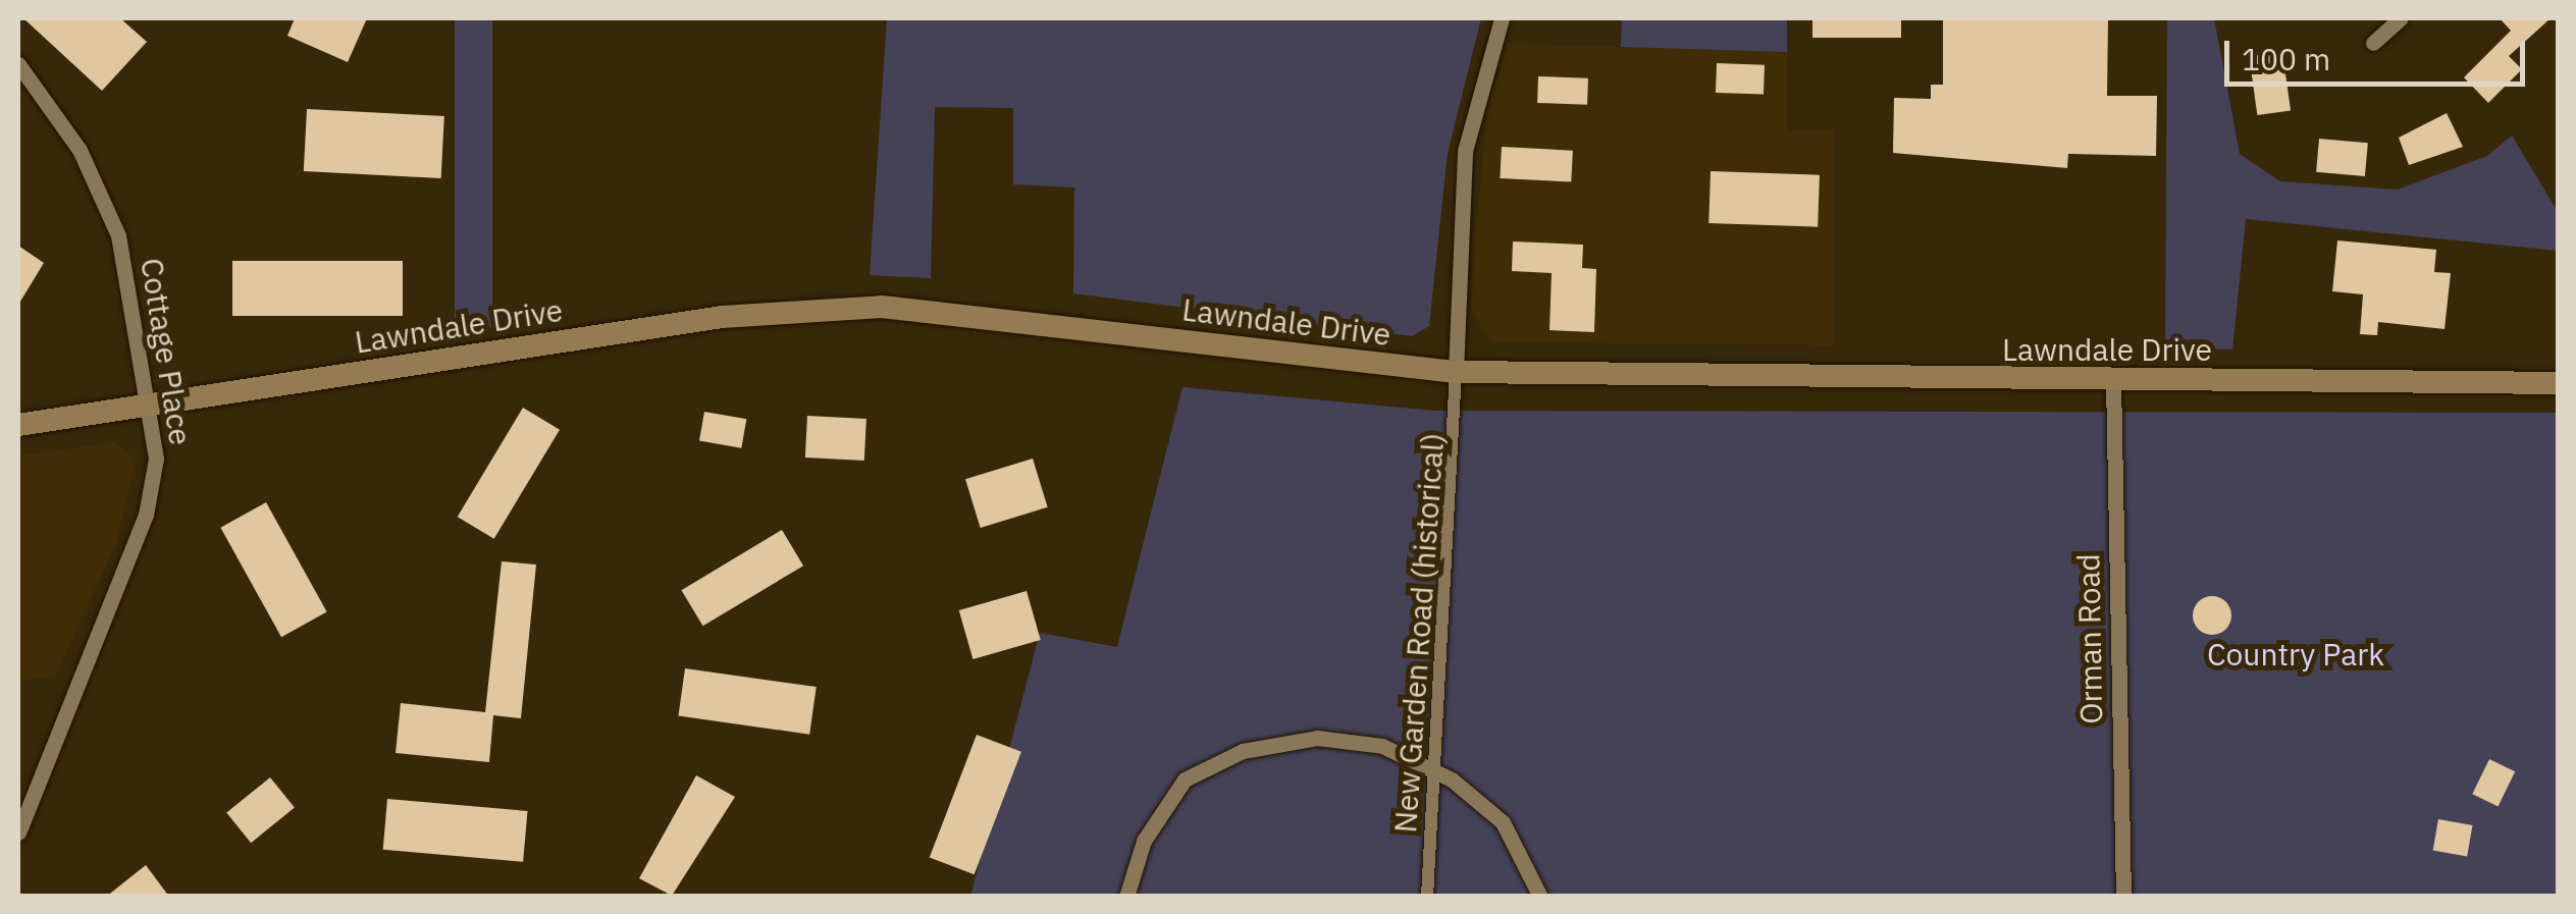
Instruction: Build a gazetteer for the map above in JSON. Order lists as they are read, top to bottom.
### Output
{
  "streets": {
    "main road": ["Lawndale Drive"],
    "street": ["Cottage Place", "New Garden Road (historical)", "Orman Road"]
  },
  "crossings": [
    ["Lawndale Drive", "Cottage Place"],
    ["Lawndale Drive", "New Garden Road (historical)"],
    ["Lawndale Drive", "Orman Road"]
  ],
  "parks": ["Country Park"],
  "scale_bar": "100 m"
}
